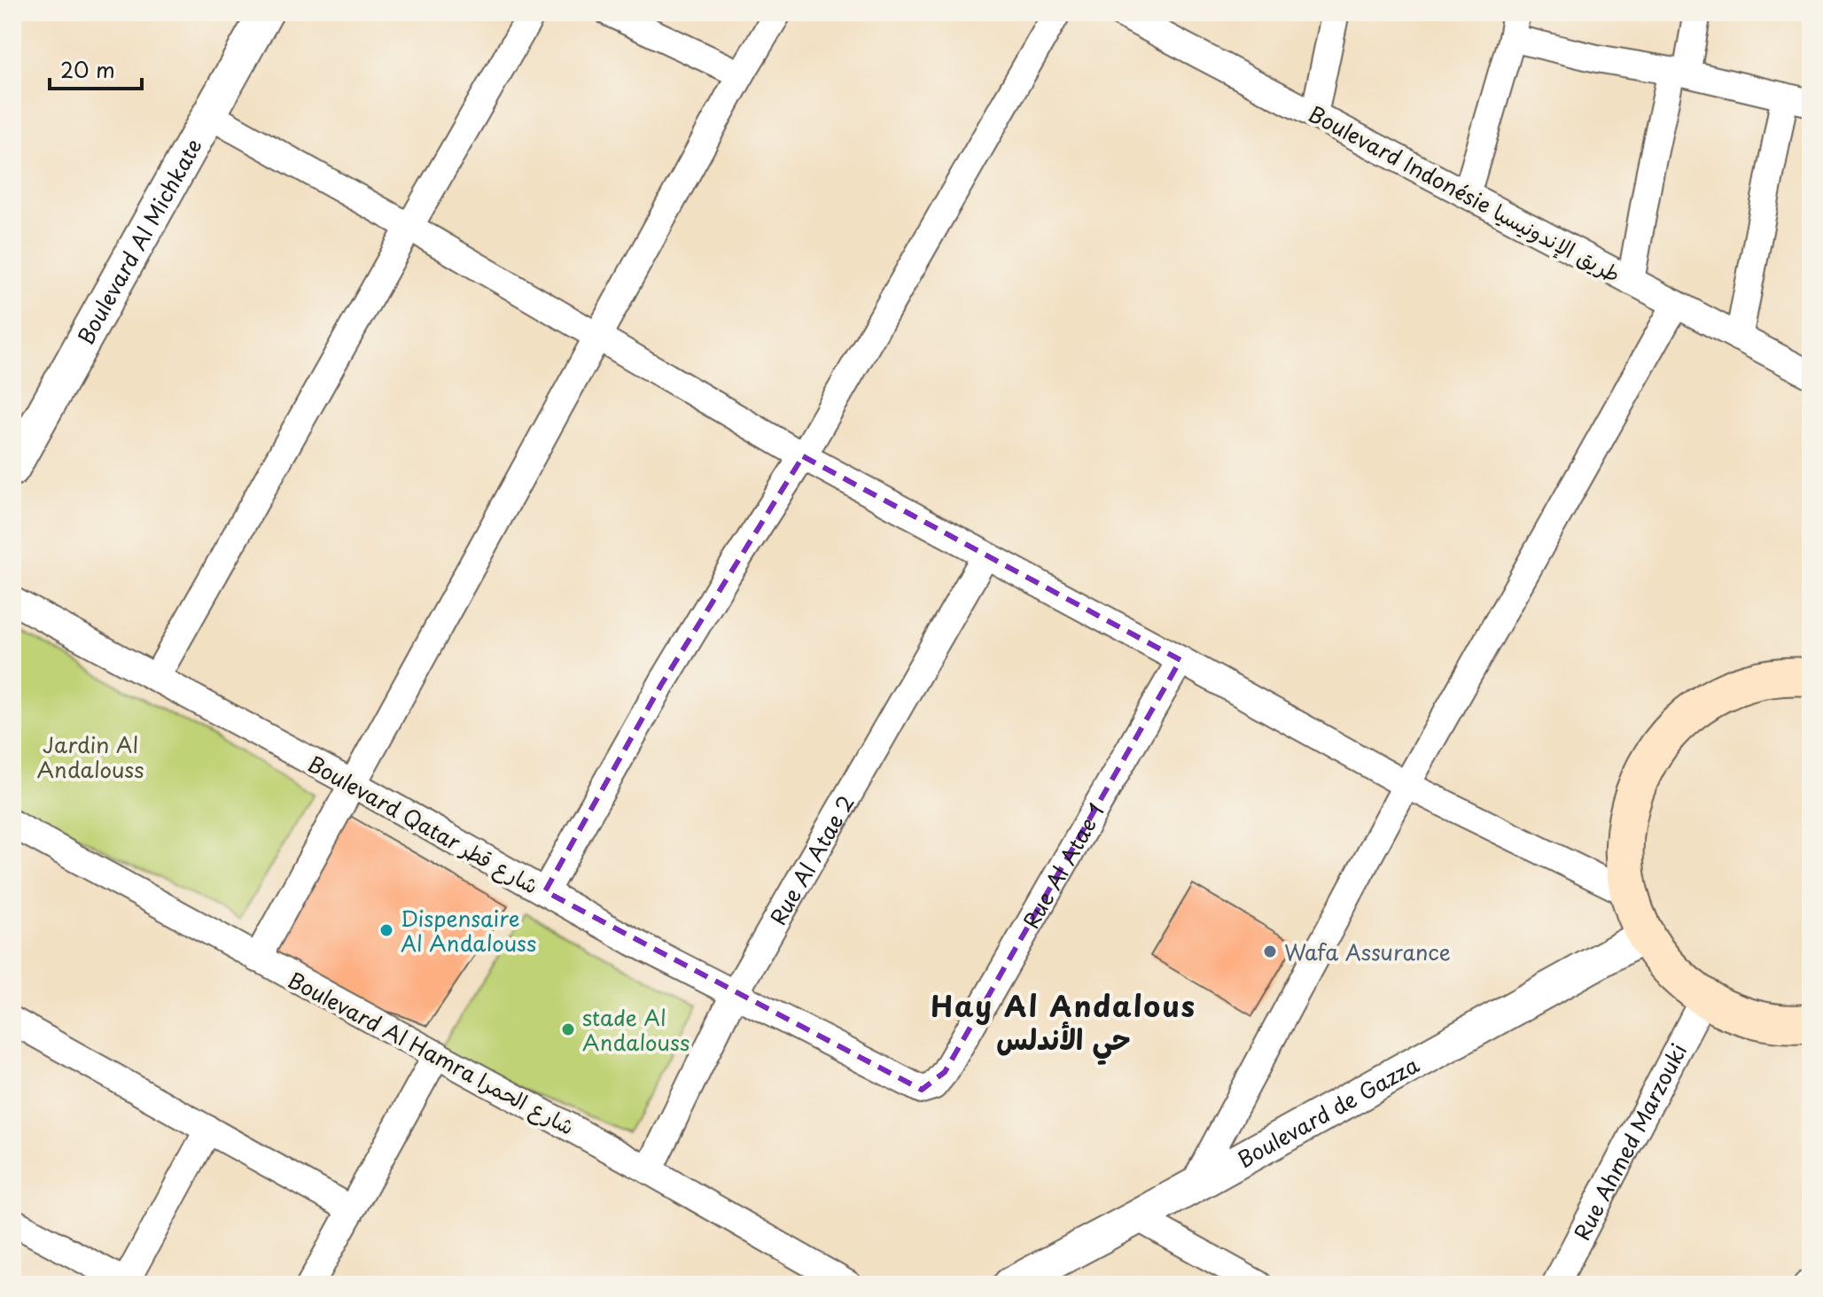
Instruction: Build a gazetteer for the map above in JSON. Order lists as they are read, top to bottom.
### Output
{
  "streets": {
    "street": [
      "Boulevard Indonésie طريق الإندونيسيا",
      "Boulevard Al Michkate",
      "Boulevard Qatar شارع قطر",
      "Rue Al Atae 2",
      "Rue Al Atae 1",
      "Boulevard Al Hamra شارع الحمرا",
      "Boulevard de Gazza",
      "Rue Ahmed Marzouki"
    ]
  },
  "crossings": [
    ["Boulevard Qatar شارع قطر", "Rue Al Atae 2"],
    ["Boulevard Qatar شارع قطر", "Rue Al Atae 1"],
    ["Rue Al Atae 2", "Boulevard Al Hamra شارع الحمرا"]
  ],
  "districts": ["Hay Al Andalous حي الأندلس"],
  "parks": ["Jardin Al Andalouss"],
  "places": ["Dispensaire Al Andalouss", "Wafa Assurance", "stade Al Andalouss"],
  "scale_bar": "20 m"
}
